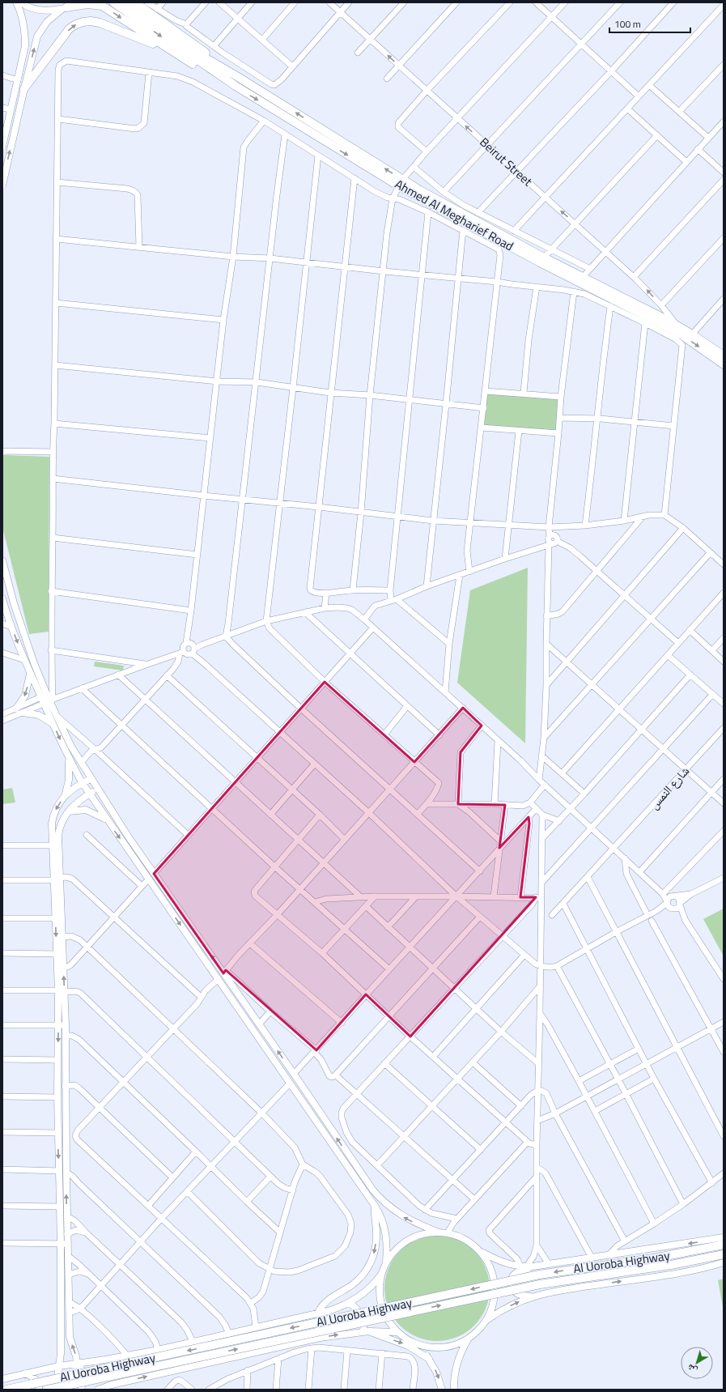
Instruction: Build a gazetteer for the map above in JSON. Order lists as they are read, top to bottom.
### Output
{
  "streets": {
    "highway": ["Ahmed Al Megharief Road", "Al Uoroba Highway"],
    "street": ["Beirut Street", "شارع النمس"]
  },
  "crossings": [
    ["Beirut Street", "Ahmed Al Megharief Road"]
  ],
  "scale_bar": "100 m",
  "north": "bottom left"
}
